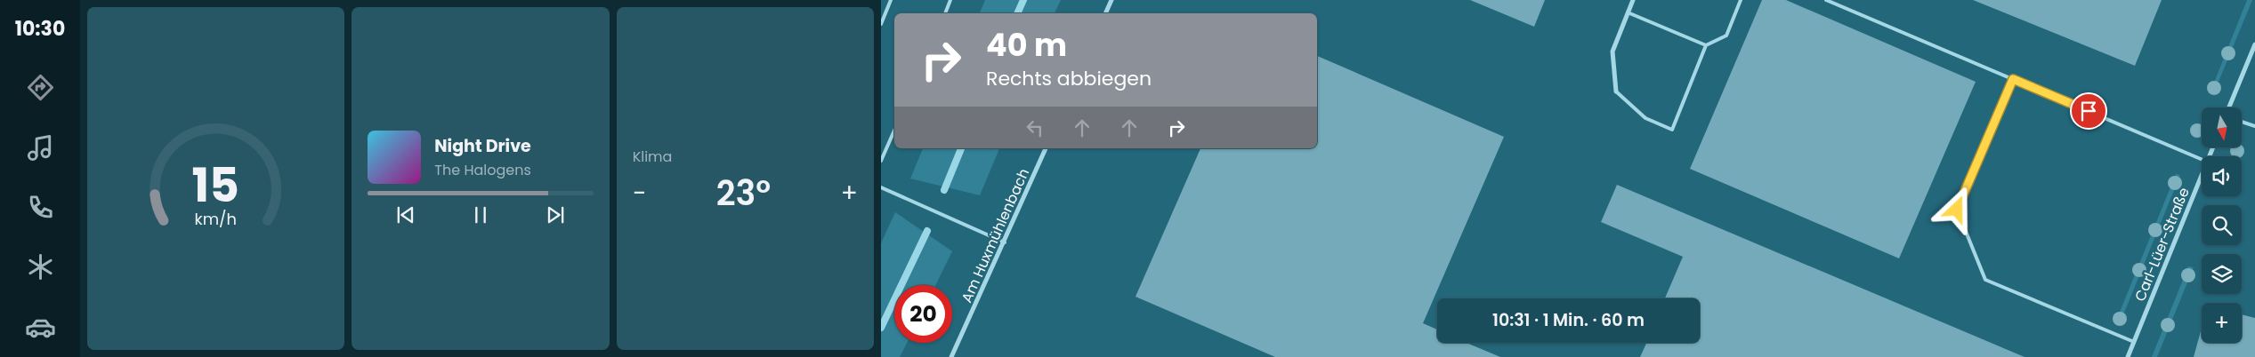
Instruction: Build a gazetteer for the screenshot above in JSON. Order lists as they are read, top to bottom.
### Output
{
  "streets": {
    "street": ["Am Huxmühlenbach", "Carl-Lüer-Straße"]
  },
  "north": "bottom",
  "page": {
    "tabs": "10:30",
    "tile": "Klima",
    "turn": ["40 m", "Rechts abbiegen"],
    "map_buttons": "+",
    "song": ["Night Drive", "The Halogens"],
    "heat": ["−", "23°", "+"],
    "limit": "20",
    "trip": "10:31 · 1 Min. · 60 m",
    "gauge": ["15", "km/h"]
  }
}
